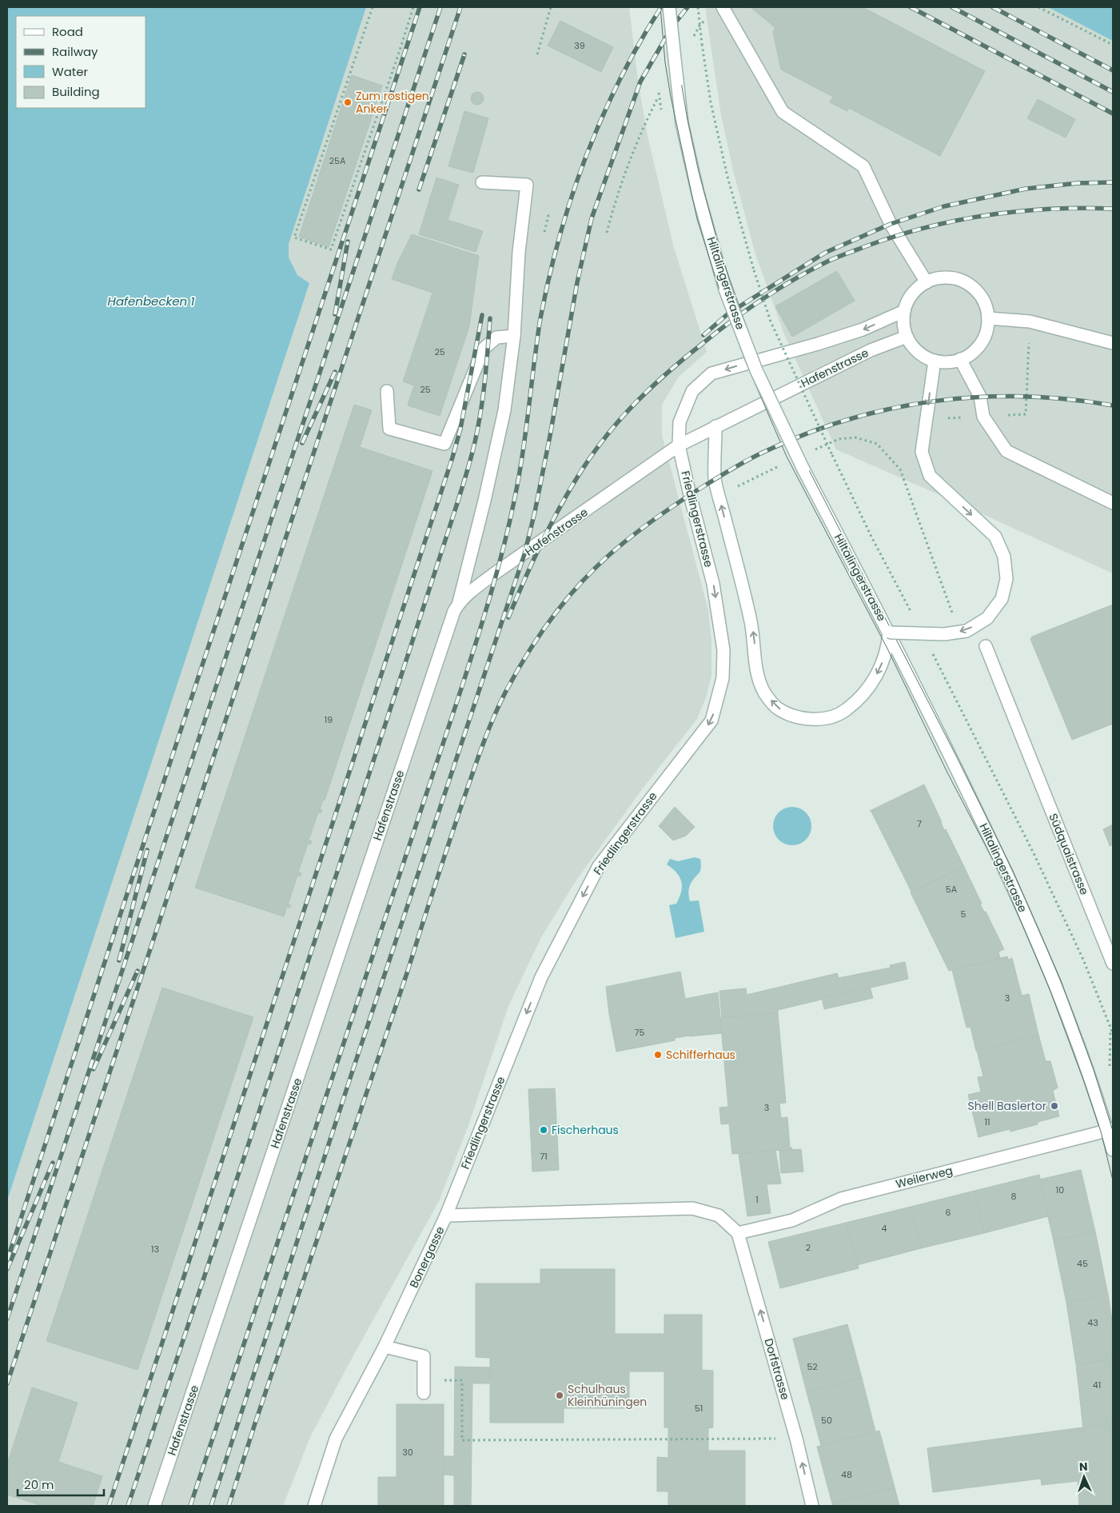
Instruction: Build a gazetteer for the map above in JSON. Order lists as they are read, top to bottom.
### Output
{
  "streets": {
    "street": [
      "Hiltalingerstrasse",
      "Hafenstrasse",
      "Friedlingerstrasse",
      "Südquaistrasse",
      "Weilerweg",
      "Bonergasse",
      "Dorfstrasse"
    ]
  },
  "crossings": [
    ["Hiltalingerstrasse", "Weilerweg"],
    ["Hafenstrasse", "Friedlingerstrasse"],
    ["Friedlingerstrasse", "Bonergasse"],
    ["Weilerweg", "Bonergasse"],
    ["Weilerweg", "Dorfstrasse"],
    ["Bonergasse", "Dorfstrasse"]
  ],
  "one_way": ["Friedlingerstrasse", "Dorfstrasse"],
  "water": ["Hafenbecken 1"],
  "places": [
    "Zum rostigen Anker",
    "Schifferhaus",
    "Shell Baslertor",
    "Fischerhaus",
    "Schulhaus Kleinhüningen"
  ],
  "house_numbers": [
    "39",
    "25A",
    "25",
    "25",
    "19",
    "7",
    "5A",
    "5",
    "3",
    "75",
    "3",
    "11",
    "71",
    "10",
    "8",
    "1",
    "6",
    "4",
    "2",
    "13",
    "45",
    "43",
    "52",
    "41",
    "51",
    "50",
    "30",
    "48"
  ],
  "legend": [
    "Road",
    "Railway",
    "Water",
    "Building"
  ],
  "scale_bar": "20 m",
  "north": "top"
}
